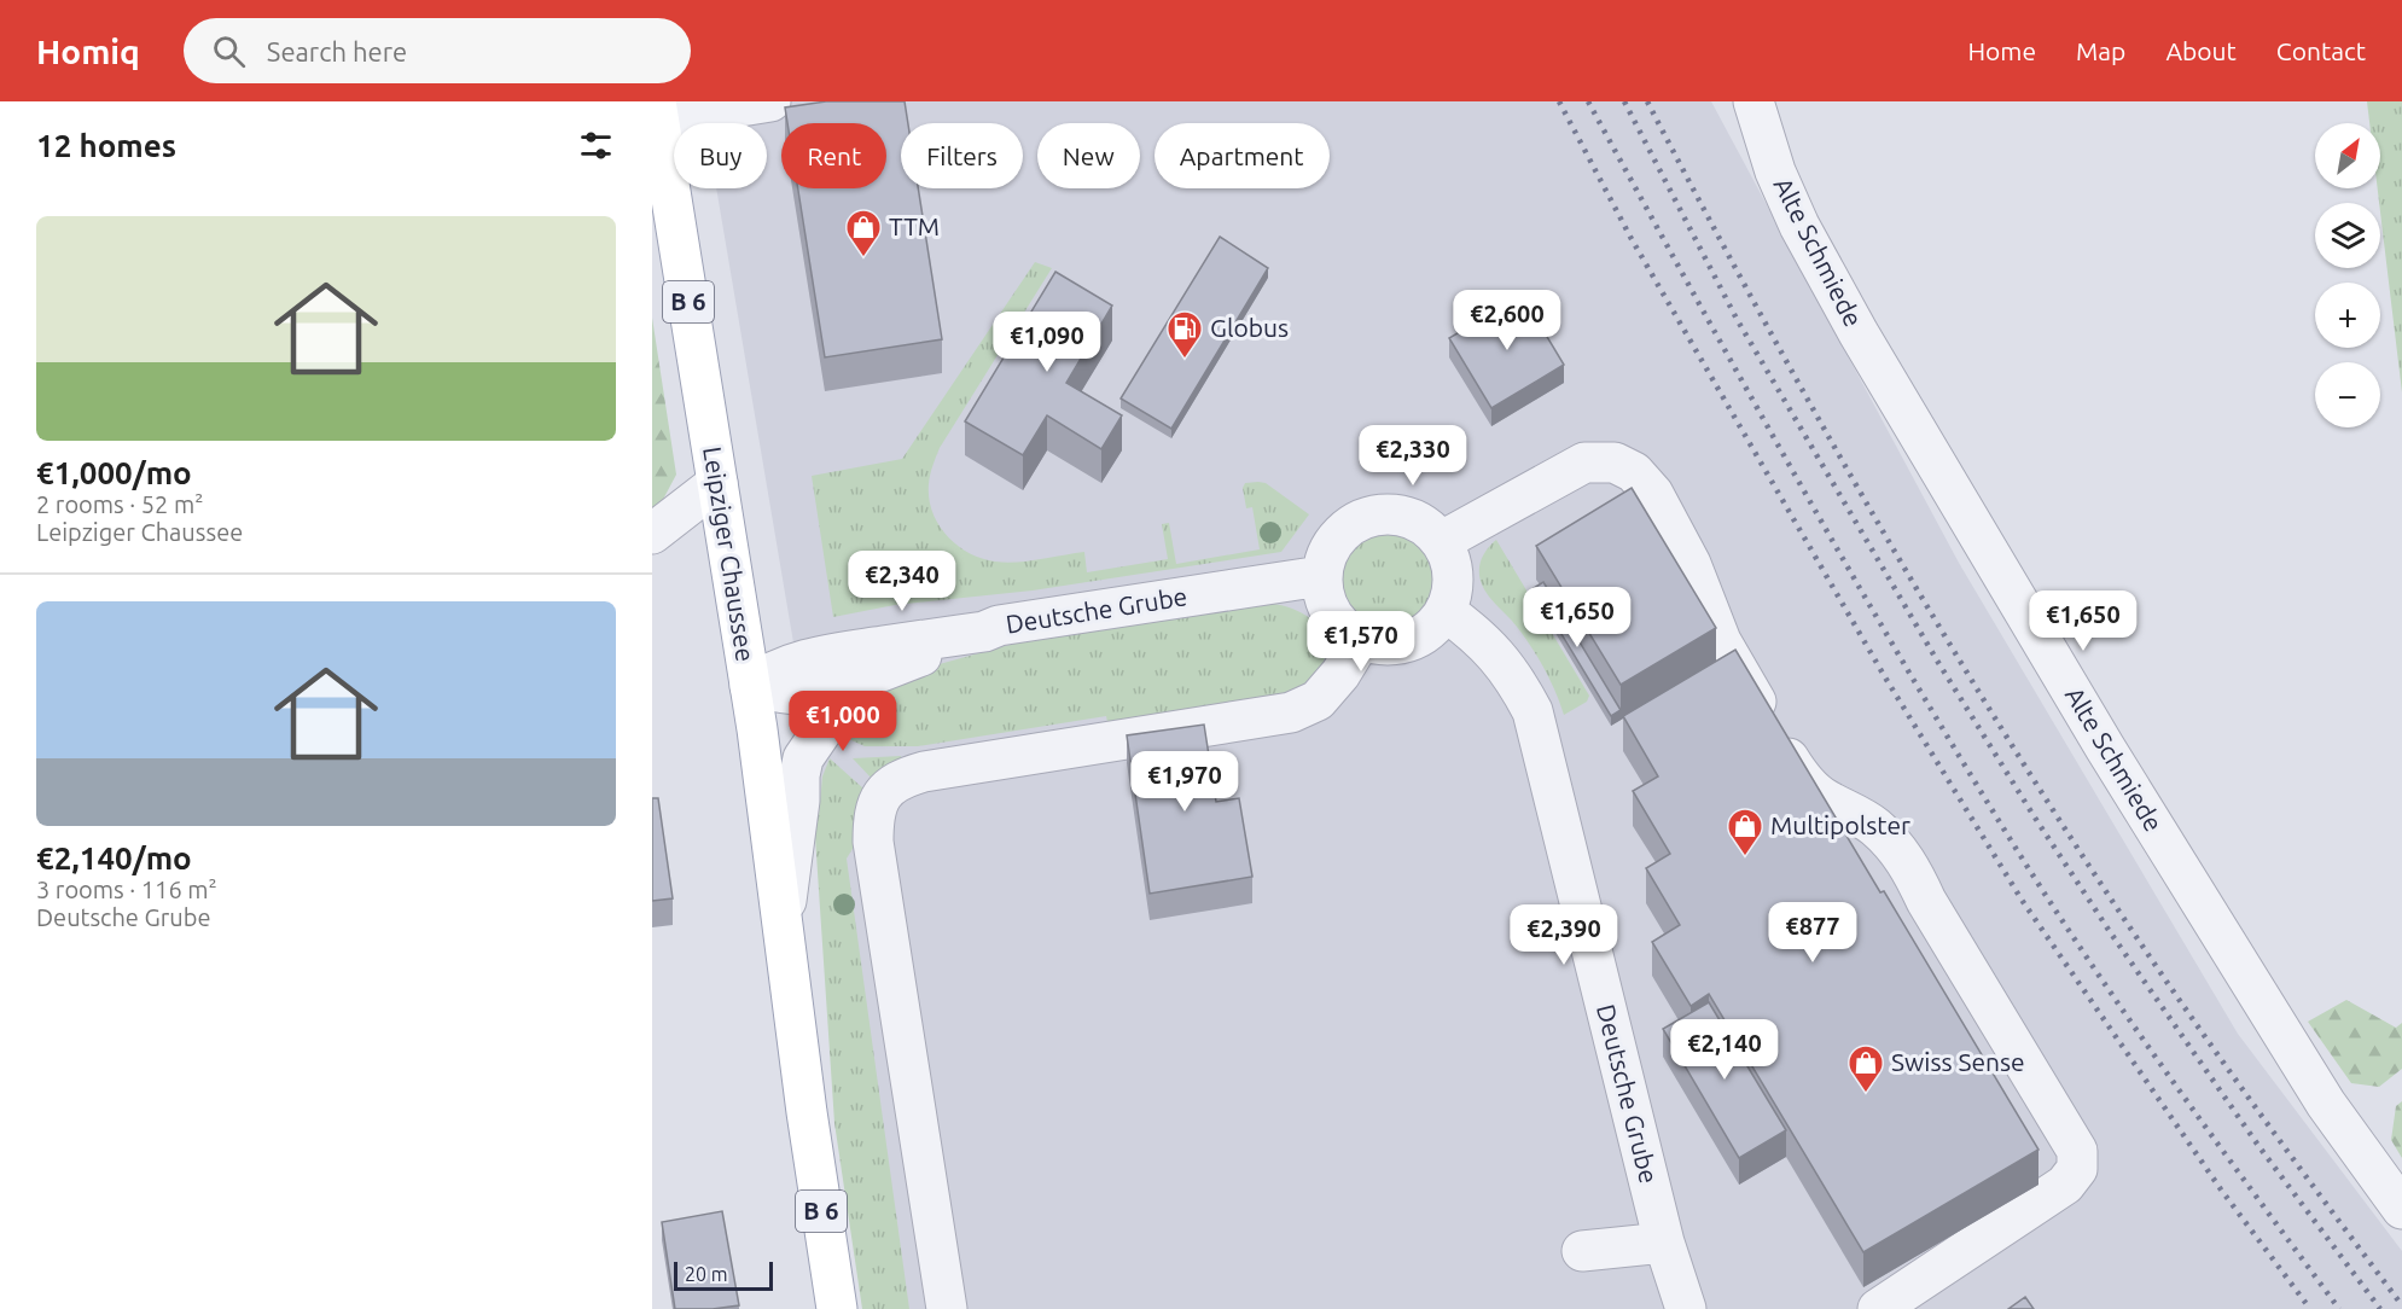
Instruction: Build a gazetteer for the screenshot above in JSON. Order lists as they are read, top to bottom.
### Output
{
  "streets": {
    "main road": ["B 6", "Leipziger Chaussee"],
    "street": ["Alte Schmiede", "Deutsche Grube"]
  },
  "crossings": [
    ["Leipziger Chaussee", "Deutsche Grube"]
  ],
  "places": {
    "shop": ["TTM", "Multipolster", "Swiss Sense"],
    "fuel station": ["Globus"]
  },
  "scale_bar": "20 m",
  "north": "top right",
  "page": {
    "header": "Homiq",
    "search": "Search here",
    "nav": [
      "Home",
      "Map",
      "About",
      "Contact"
    ],
    "heading": "12 homes",
    "map_buttons": ["+", "−"],
    "chip": [
      "Buy",
      "Rent",
      "Filters",
      "New",
      "Apartment"
    ],
    "list": [
      {
        "name": "€1,000/mo",
        "note": "2 rooms · 52 m² · Leipziger Chaussee"
      },
      {
        "name": "€2,140/mo",
        "note": "3 rooms · 116 m² · Deutsche Grube"
      }
    ],
    "price": [
      "€2,600",
      "€1,090",
      "€2,330",
      "€2,340",
      "€1,650",
      "€1,650",
      "€1,570",
      "€1,000",
      "€1,970",
      "€877",
      "€2,390",
      "€2,140"
    ],
    "scale": "20 m"
  }
}
